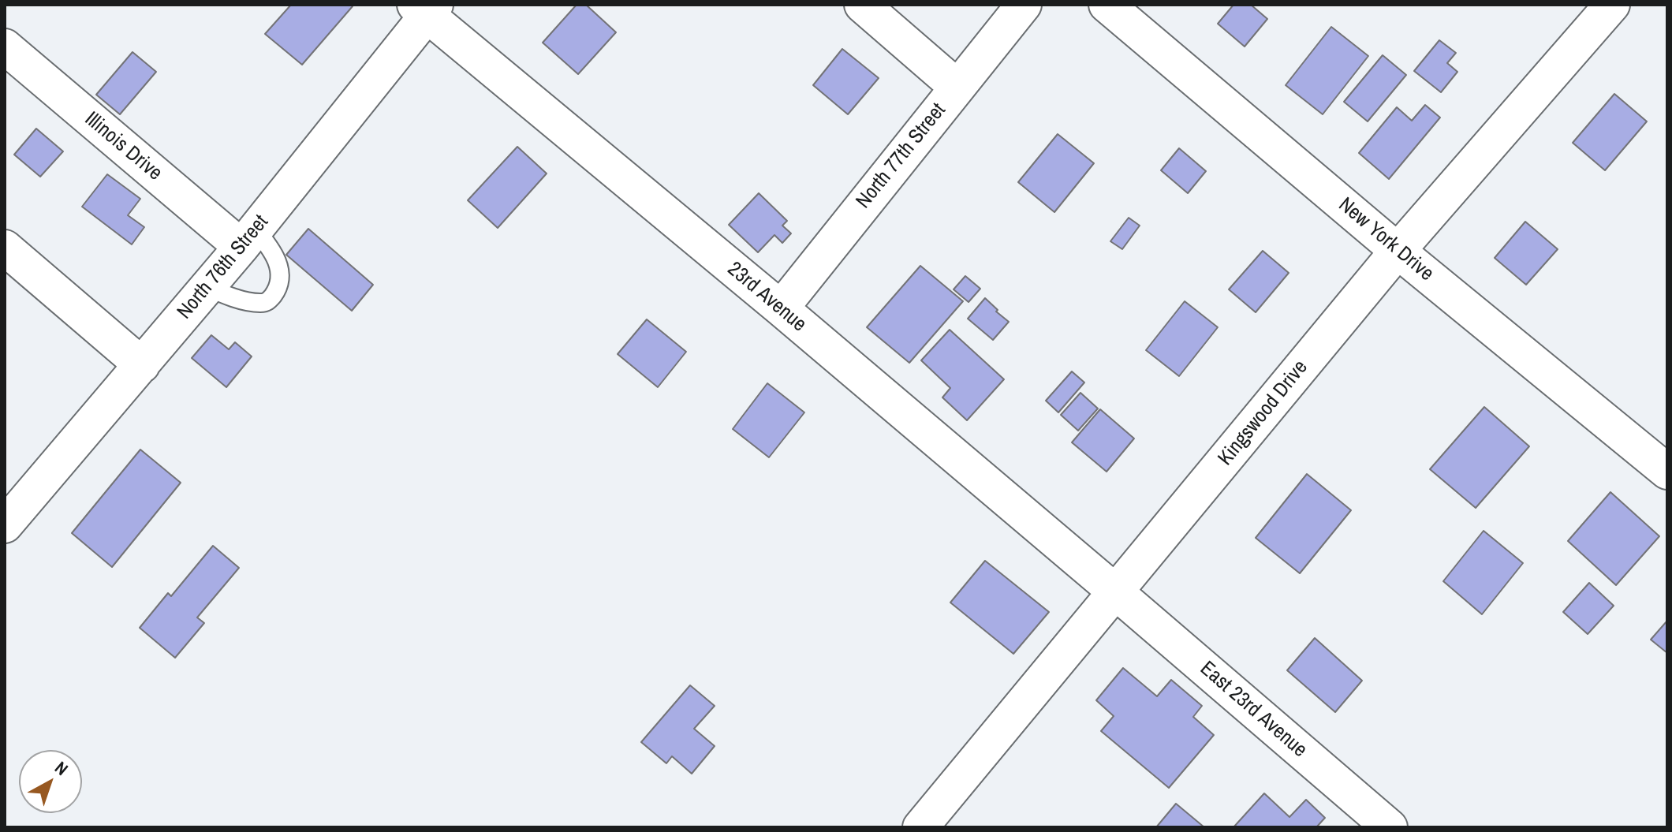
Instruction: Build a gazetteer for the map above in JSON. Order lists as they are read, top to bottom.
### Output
{
  "streets": {
    "street": [
      "Illinois Drive",
      "North 77th Street",
      "New York Drive",
      "North 76th Street",
      "23rd Avenue",
      "Kingswood Drive",
      "East 23rd Avenue"
    ]
  },
  "crossings": [
    ["Illinois Drive", "North 76th Street"],
    ["North 77th Street", "23rd Avenue"],
    ["New York Drive", "Kingswood Drive"],
    ["North 76th Street", "23rd Avenue"],
    ["23rd Avenue", "Kingswood Drive"],
    ["23rd Avenue", "East 23rd Avenue"],
    ["Kingswood Drive", "East 23rd Avenue"]
  ],
  "north": "top right"
}
